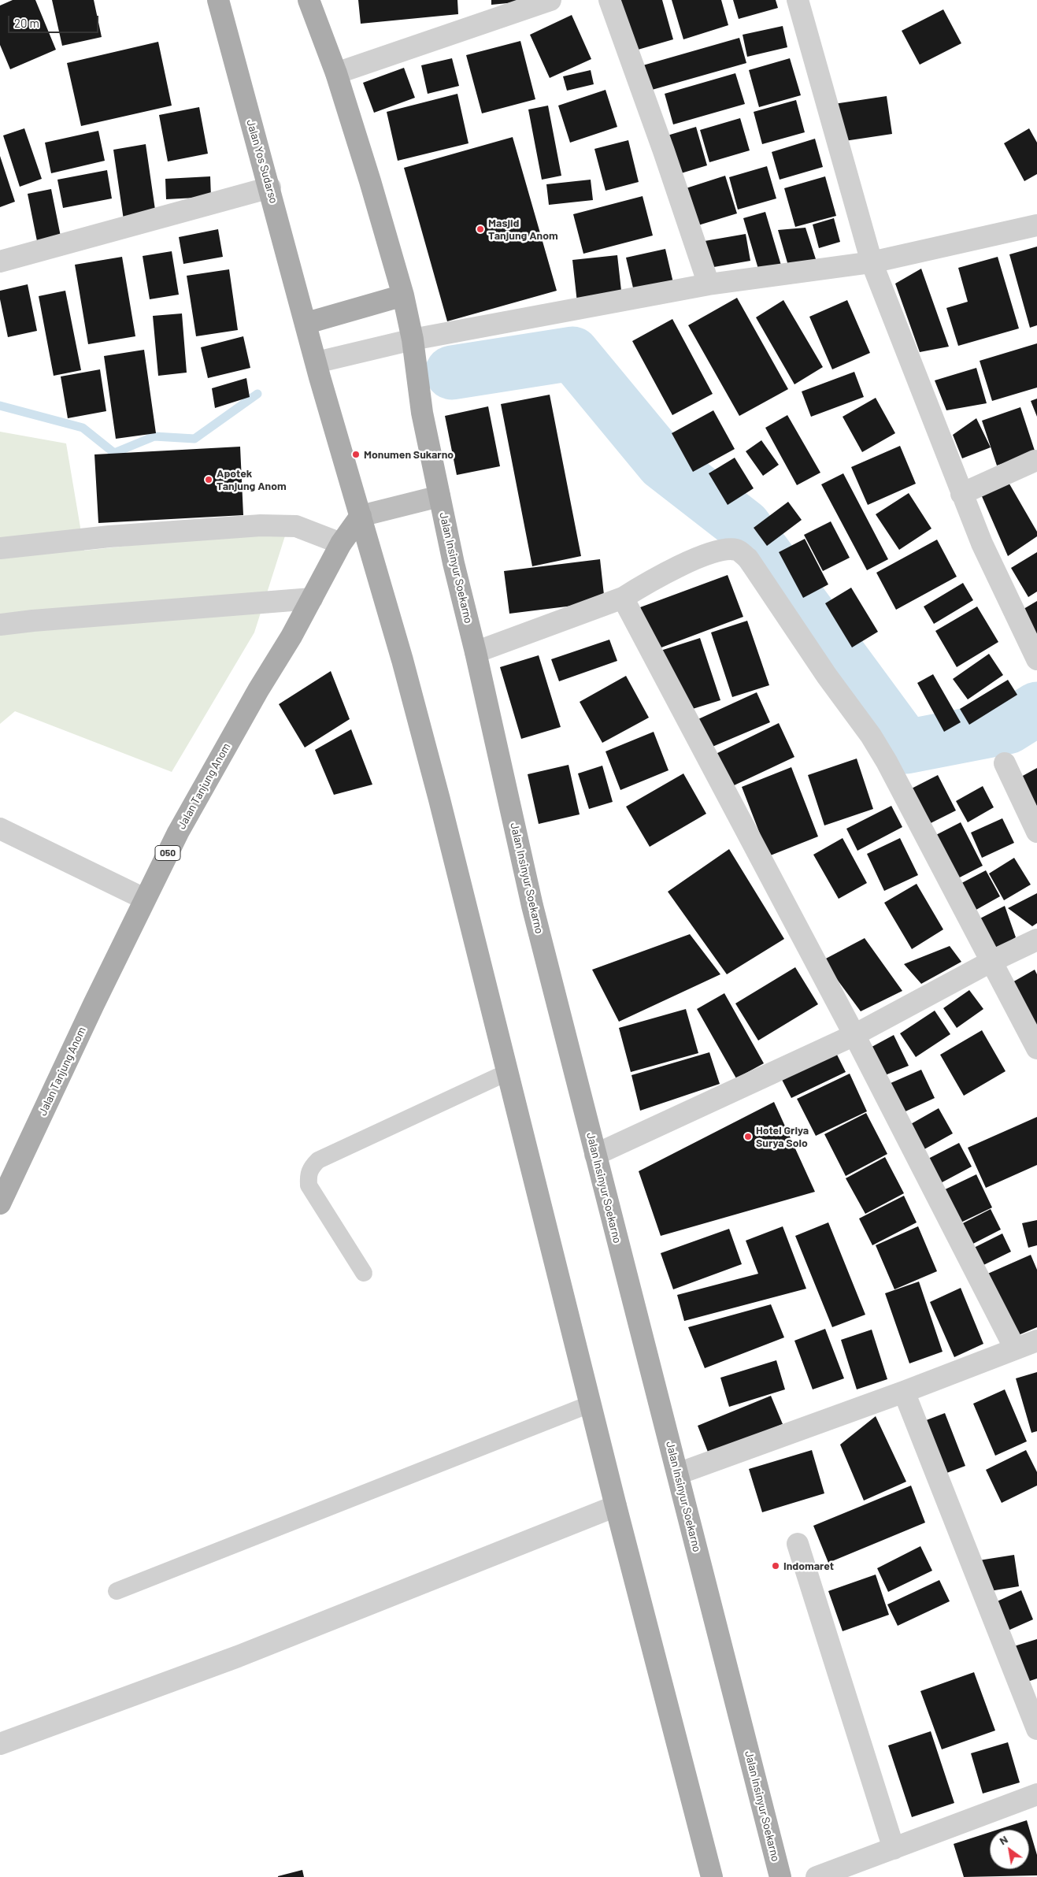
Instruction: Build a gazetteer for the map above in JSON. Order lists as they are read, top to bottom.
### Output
{
  "streets": {
    "main road": [
      "Jalan Yos Sudarso",
      "Jalan Insinyur Soekarno",
      "Jalan Tanjung Anom",
      "050"
    ]
  },
  "crossings": [
    ["Jalan Yos Sudarso", "Jalan Tanjung Anom"]
  ],
  "places": [
    "Masjid Tanjung Anom",
    "Monumen Sukarno",
    "Apotek Tanjung Anom",
    "Hotel Griya Surya Solo",
    "Indomaret"
  ],
  "scale_bar": "20 m",
  "north": "top left"
}
